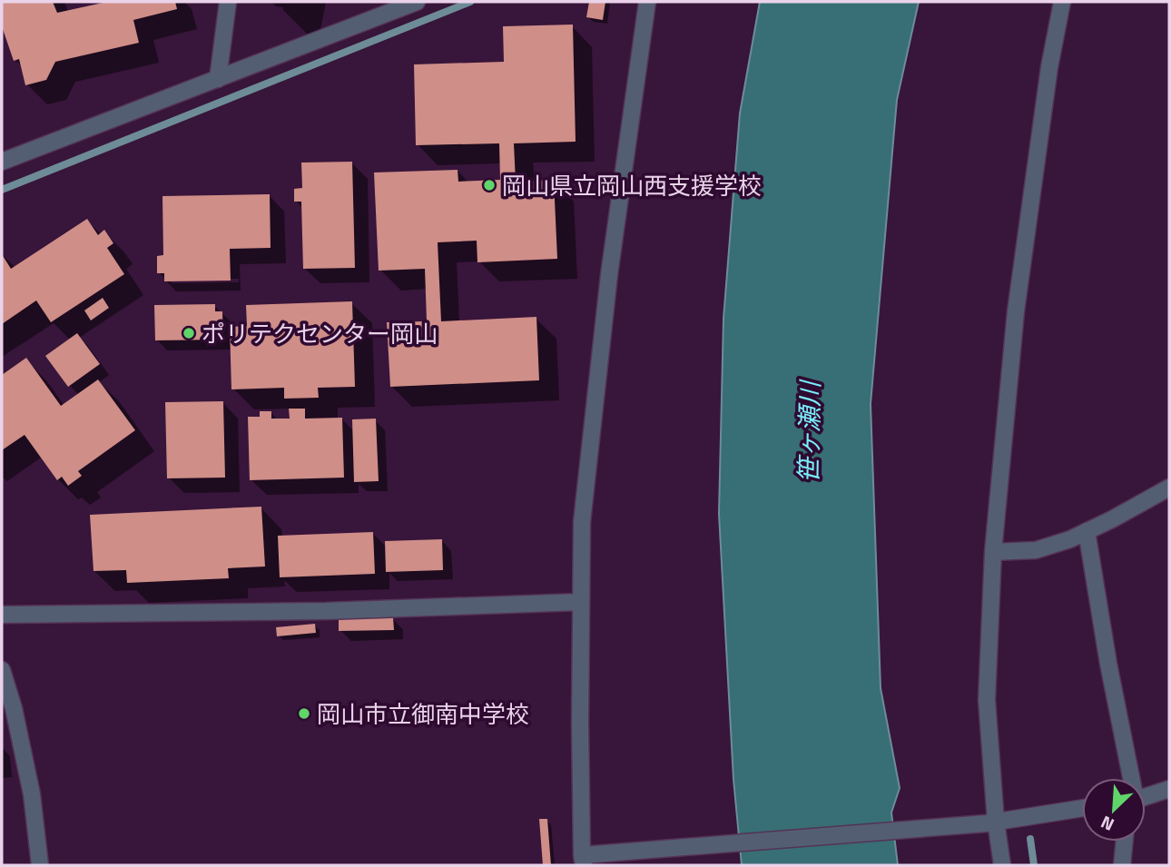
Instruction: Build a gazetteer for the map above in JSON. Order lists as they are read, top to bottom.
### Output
{
  "water": ["笹ヶ瀬川"],
  "places": ["岡山県立岡山西支援学校", "ポリテクセンター岡山", "岡山市立御南中学校"],
  "north": "bottom left"
}
